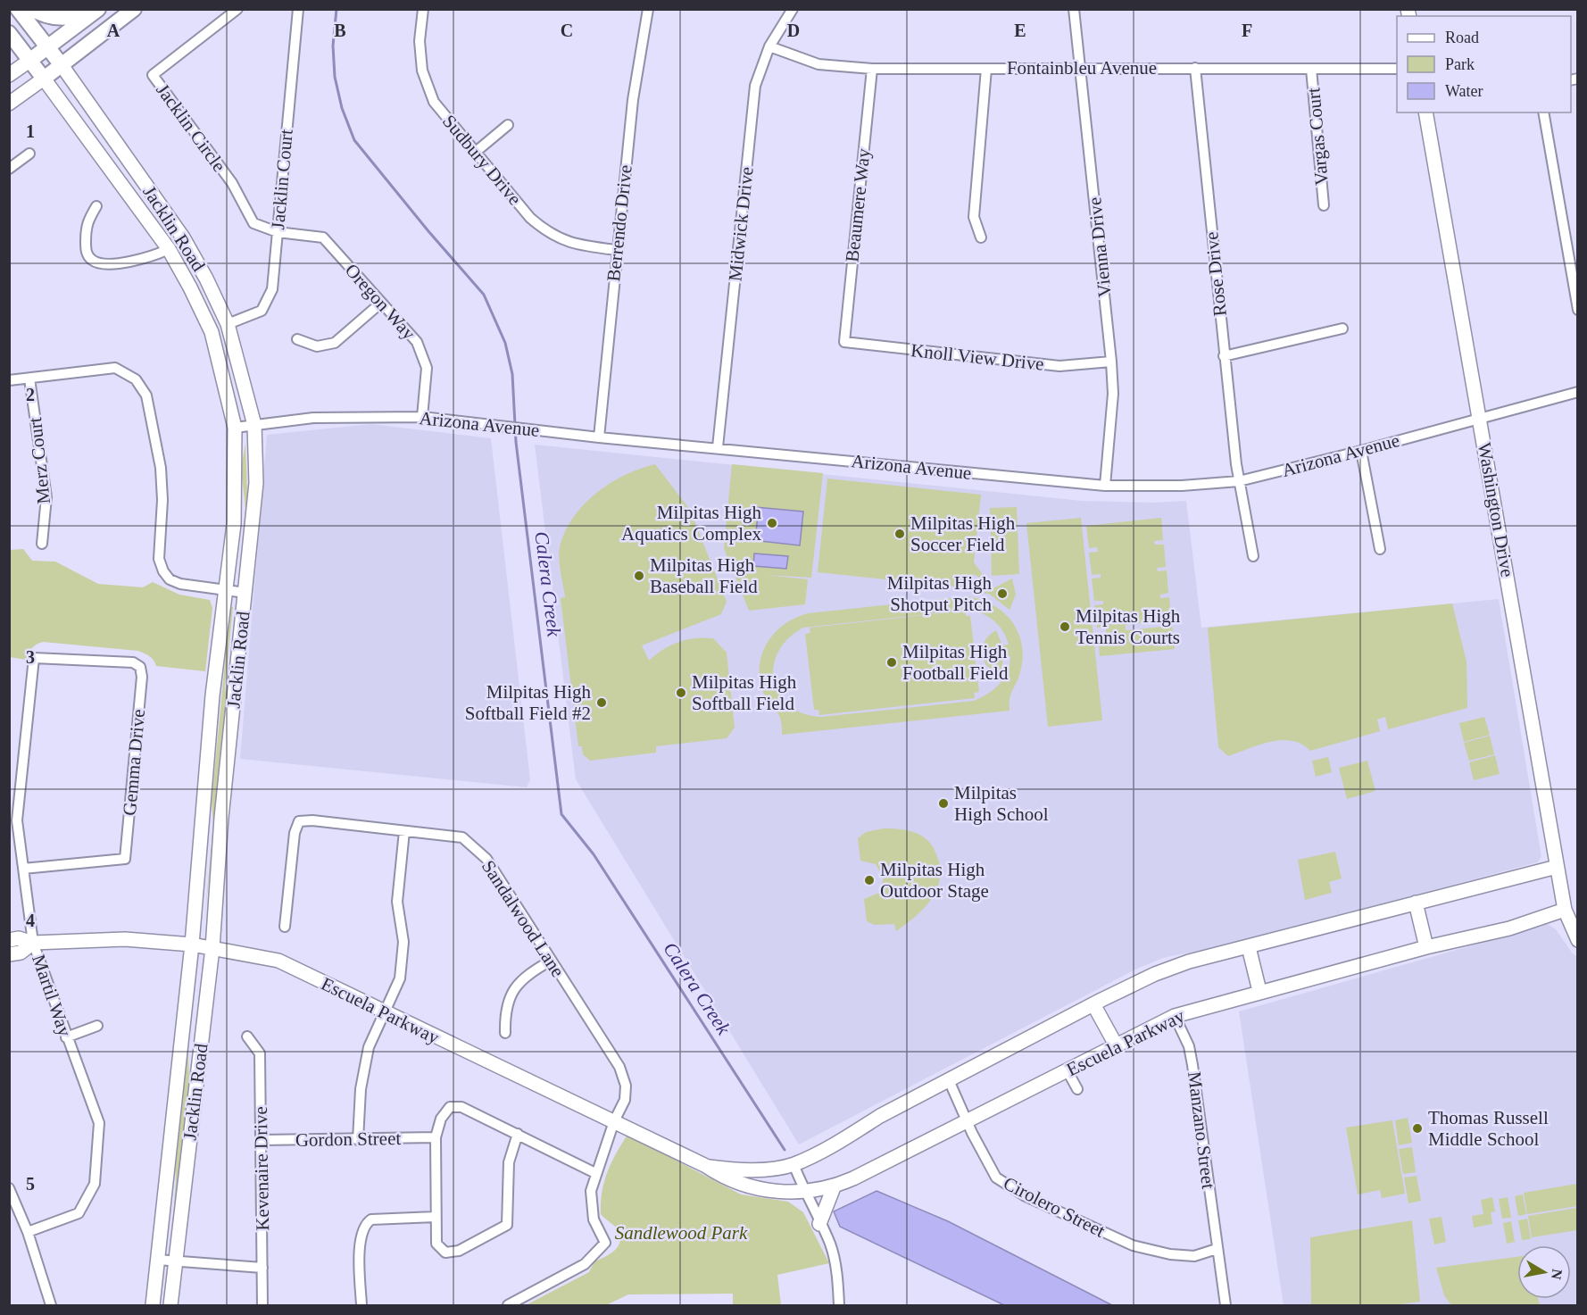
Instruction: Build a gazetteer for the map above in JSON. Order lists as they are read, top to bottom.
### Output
{
  "streets": {
    "street": [
      "Fontainbleu Avenue",
      "Jacklin Circle",
      "Vargas Court",
      "Sudbury Drive",
      "Jacklin Court",
      "Beaumere Way",
      "Berrendo Drive",
      "Midwick Drive",
      "Jacklin Road",
      "Vienna Drive",
      "Rose Drive",
      "Oregon Way",
      "Knoll View Drive",
      "Arizona Avenue",
      "Merz Court",
      "Washington Drive",
      "Gemma Drive",
      "Sandalwood Lane",
      "Martil Way",
      "Escuela Parkway",
      "Manzano Street",
      "Gordon Street",
      "Kevenaire Drive",
      "Cirolero Street"
    ]
  },
  "crossings": [
    ["Fontainbleu Avenue", "Vargas Court"],
    ["Fontainbleu Avenue", "Beaumere Way"],
    ["Fontainbleu Avenue", "Midwick Drive"],
    ["Fontainbleu Avenue", "Vienna Drive"],
    ["Fontainbleu Avenue", "Rose Drive"],
    ["Jacklin Circle", "Jacklin Court"],
    ["Jacklin Circle", "Oregon Way"],
    ["Sudbury Drive", "Berrendo Drive"],
    ["Jacklin Court", "Jacklin Road"],
    ["Jacklin Court", "Oregon Way"],
    ["Beaumere Way", "Knoll View Drive"],
    ["Berrendo Drive", "Arizona Avenue"],
    ["Midwick Drive", "Arizona Avenue"],
    ["Jacklin Road", "Arizona Avenue"],
    ["Jacklin Road", "Escuela Parkway"],
    ["Vienna Drive", "Knoll View Drive"],
    ["Vienna Drive", "Arizona Avenue"],
    ["Rose Drive", "Arizona Avenue"],
    ["Oregon Way", "Arizona Avenue"],
    ["Arizona Avenue", "Washington Drive"],
    ["Washington Drive", "Escuela Parkway"],
    ["Gemma Drive", "Martil Way"],
    ["Sandalwood Lane", "Escuela Parkway"],
    ["Martil Way", "Escuela Parkway"],
    ["Escuela Parkway", "Manzano Street"],
    ["Escuela Parkway", "Cirolero Street"],
    ["Manzano Street", "Cirolero Street"],
    ["Gordon Street", "Kevenaire Drive"]
  ],
  "water": ["Calera Creek"],
  "parks": ["Sandlewood Park"],
  "places": [
    "Milpitas High Aquatics Complex",
    "Milpitas High Soccer Field",
    "Milpitas High Baseball Field",
    "Milpitas High Shotput Pitch",
    "Milpitas High Tennis Courts",
    "Milpitas High Football Field",
    "Milpitas High Softball Field",
    "Milpitas High Softball Field #2",
    "Milpitas High School",
    "Milpitas High Outdoor Stage",
    "Thomas Russell Middle School"
  ],
  "legend": ["Road", "Park", "Water"],
  "north": "right",
  "grid": {
    "columns": [
      "A",
      "B",
      "C",
      "D",
      "E",
      "F"
    ],
    "rows": [
      "1",
      "2",
      "3",
      "4",
      "5"
    ]
  }
}
